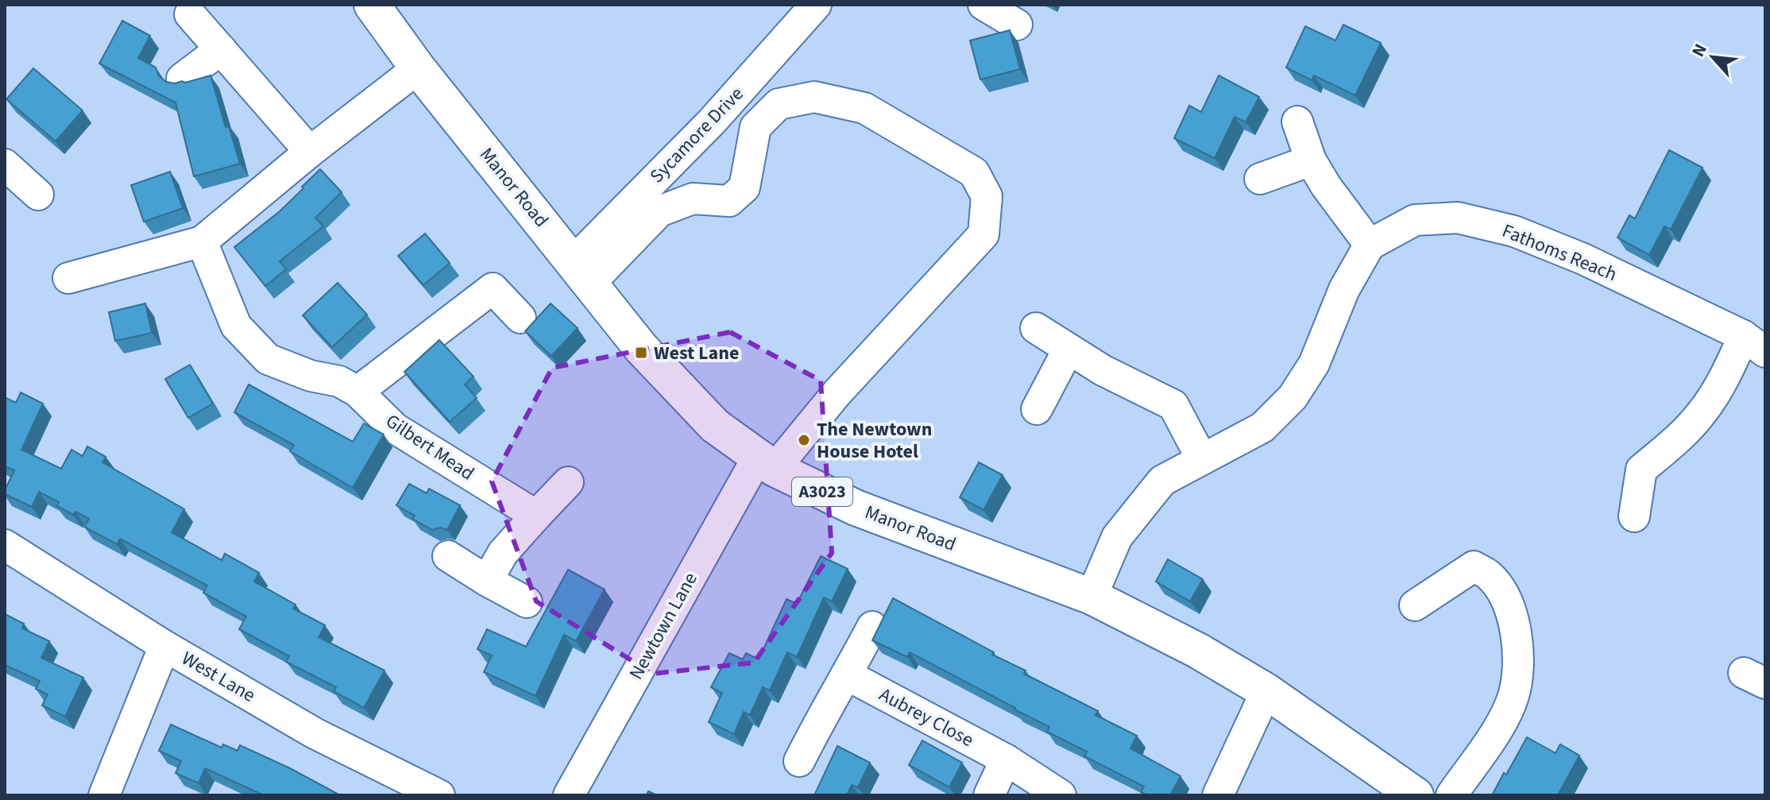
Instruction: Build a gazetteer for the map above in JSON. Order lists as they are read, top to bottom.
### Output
{
  "streets": {
    "main road": ["Manor Road", "A3023"],
    "street": [
      "Sycamore Drive",
      "Fathoms Reach",
      "Gilbert Mead",
      "Newtown Lane",
      "West Lane",
      "Aubrey Close"
    ]
  },
  "crossings": [
    ["Sycamore Drive", "Manor Road"],
    ["Sycamore Drive", "Newtown Lane"],
    ["Manor Road", "Newtown Lane"]
  ],
  "places": {
    "transit": ["West Lane"],
    "other": ["The Newtown House Hotel"]
  },
  "north": "top left"
}
